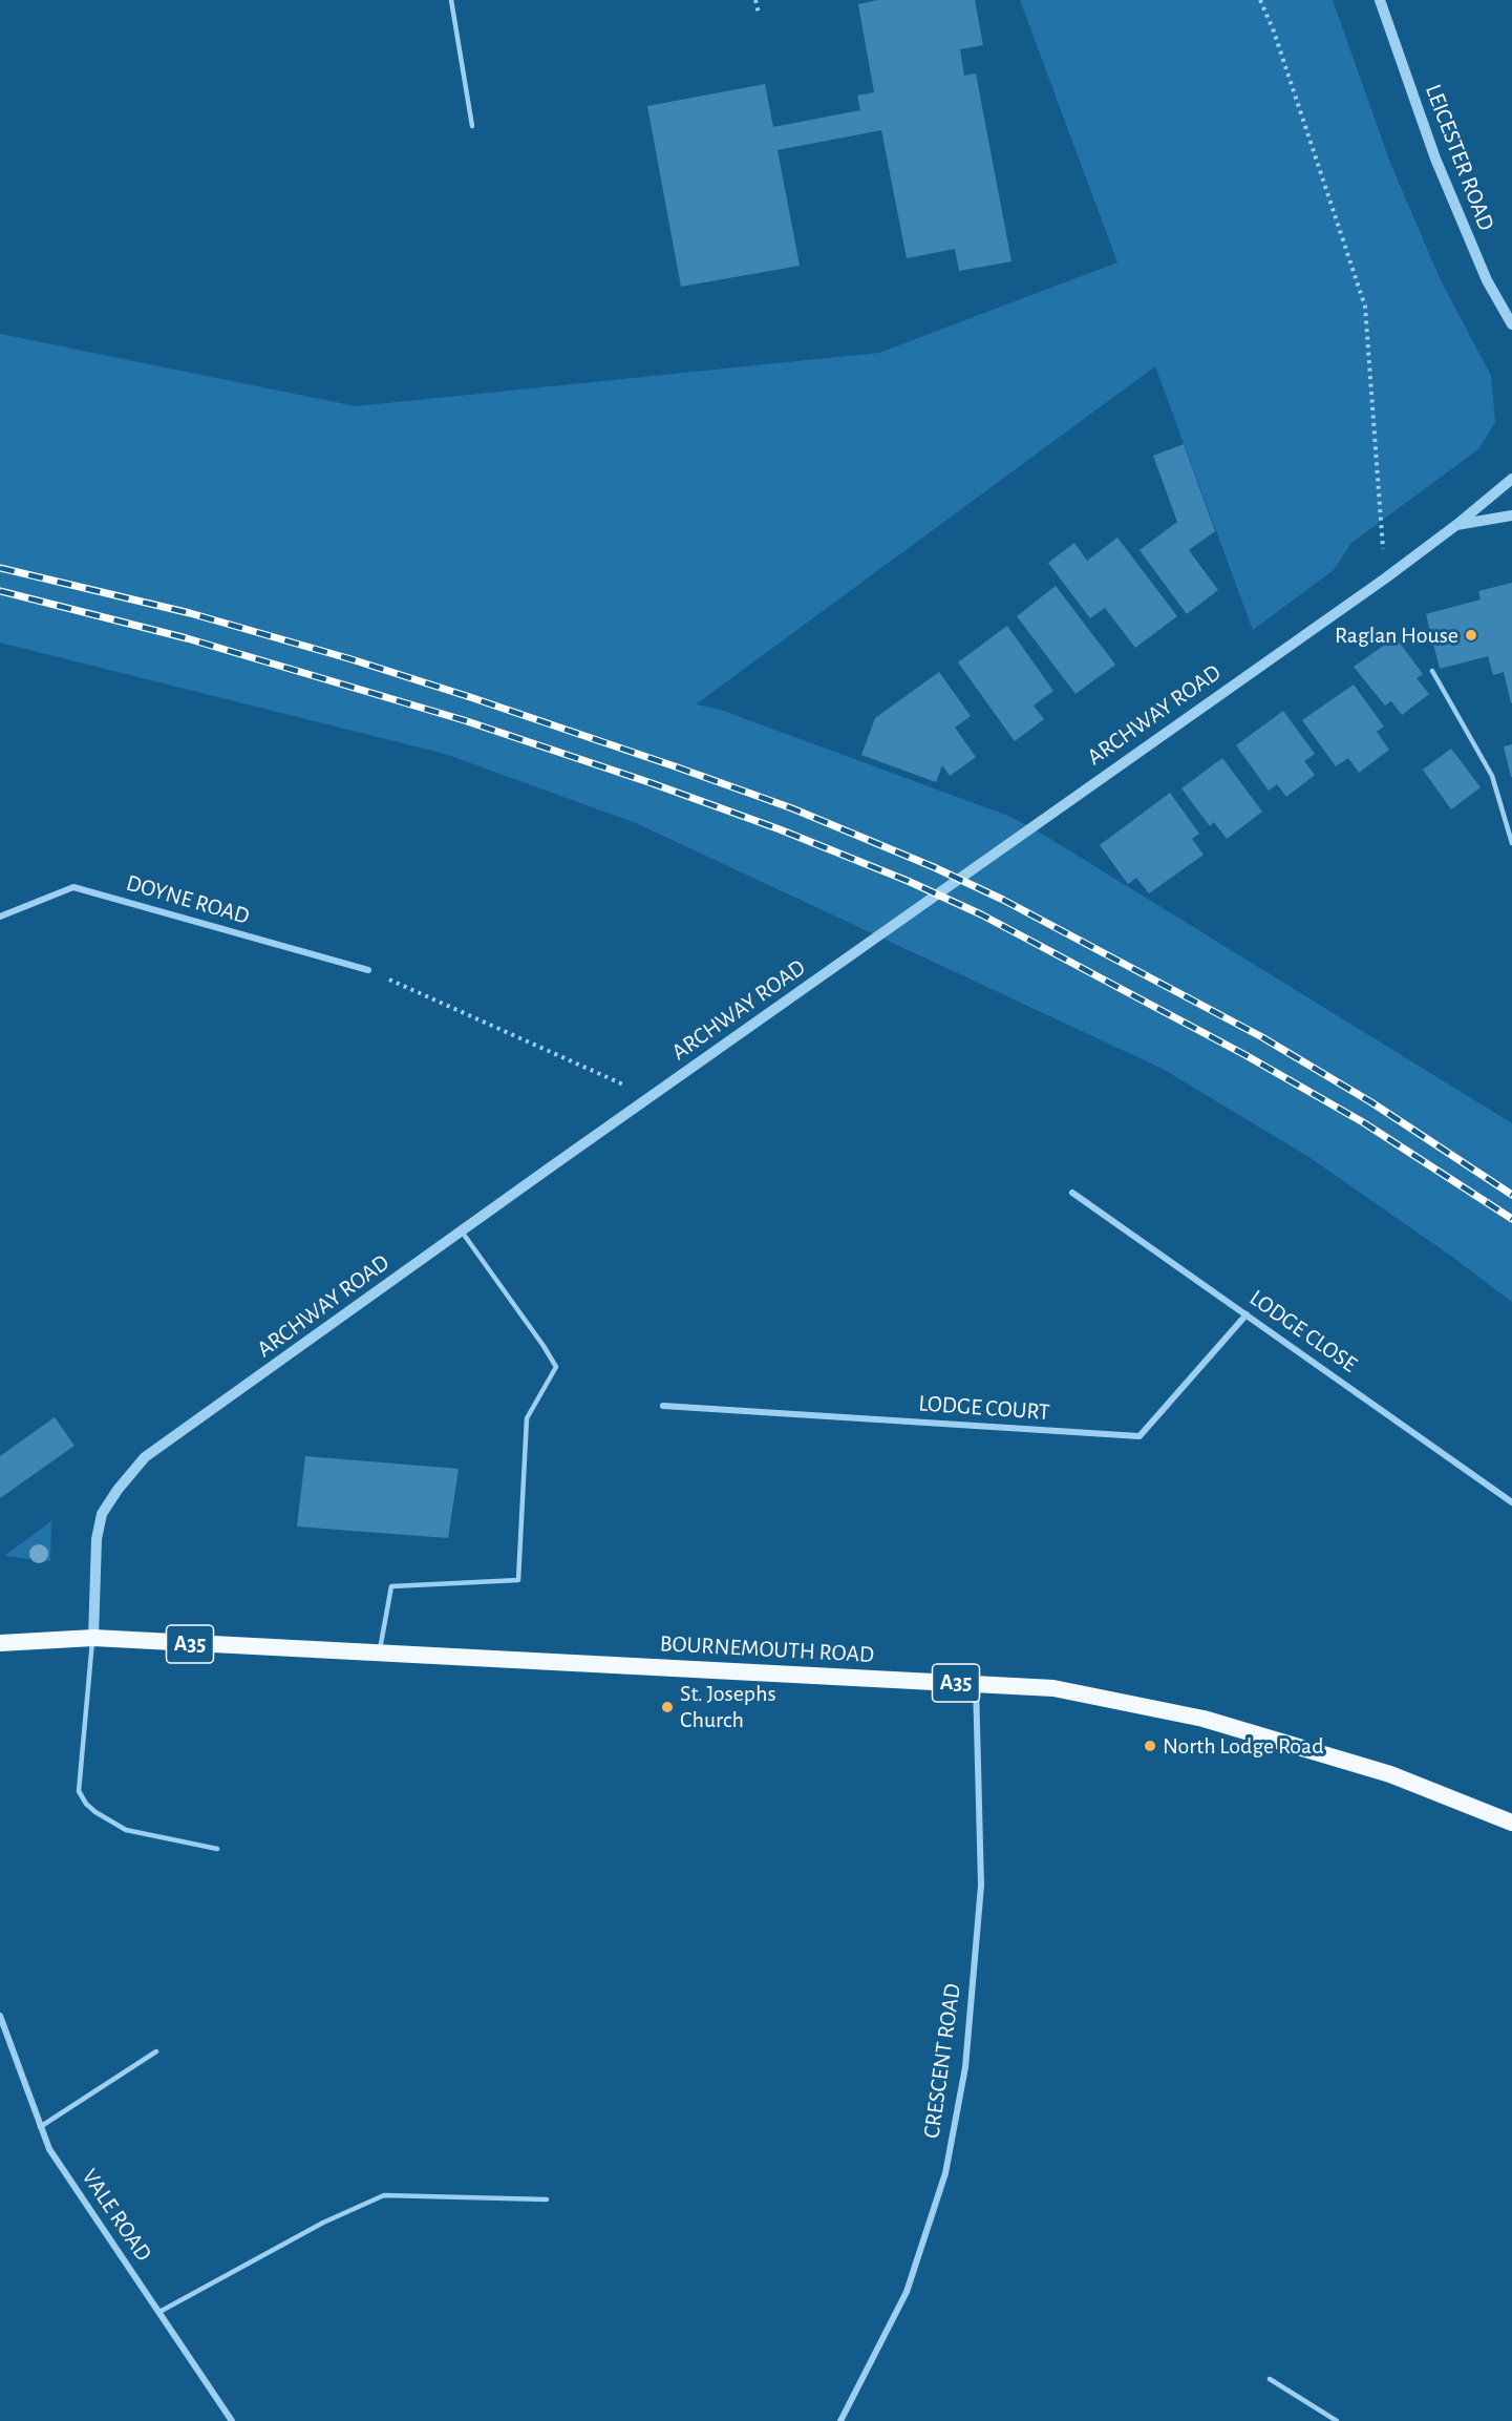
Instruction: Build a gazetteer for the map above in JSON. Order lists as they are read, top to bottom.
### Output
{
  "streets": {
    "highway": ["A35", "BOURNEMOUTH ROAD"],
    "street": [
      "LEICESTER ROAD",
      "ARCHWAY ROAD",
      "DOYNE ROAD",
      "LODGE CLOSE",
      "LODGE COURT",
      "CRESCENT ROAD",
      "VALE ROAD"
    ]
  },
  "crossings": [
    ["ARCHWAY ROAD", "BOURNEMOUTH ROAD"],
    ["LODGE CLOSE", "LODGE COURT"],
    ["BOURNEMOUTH ROAD", "CRESCENT ROAD"]
  ],
  "places": ["Raglan House", "St. Josephs Church", "North Lodge Road"]
}
